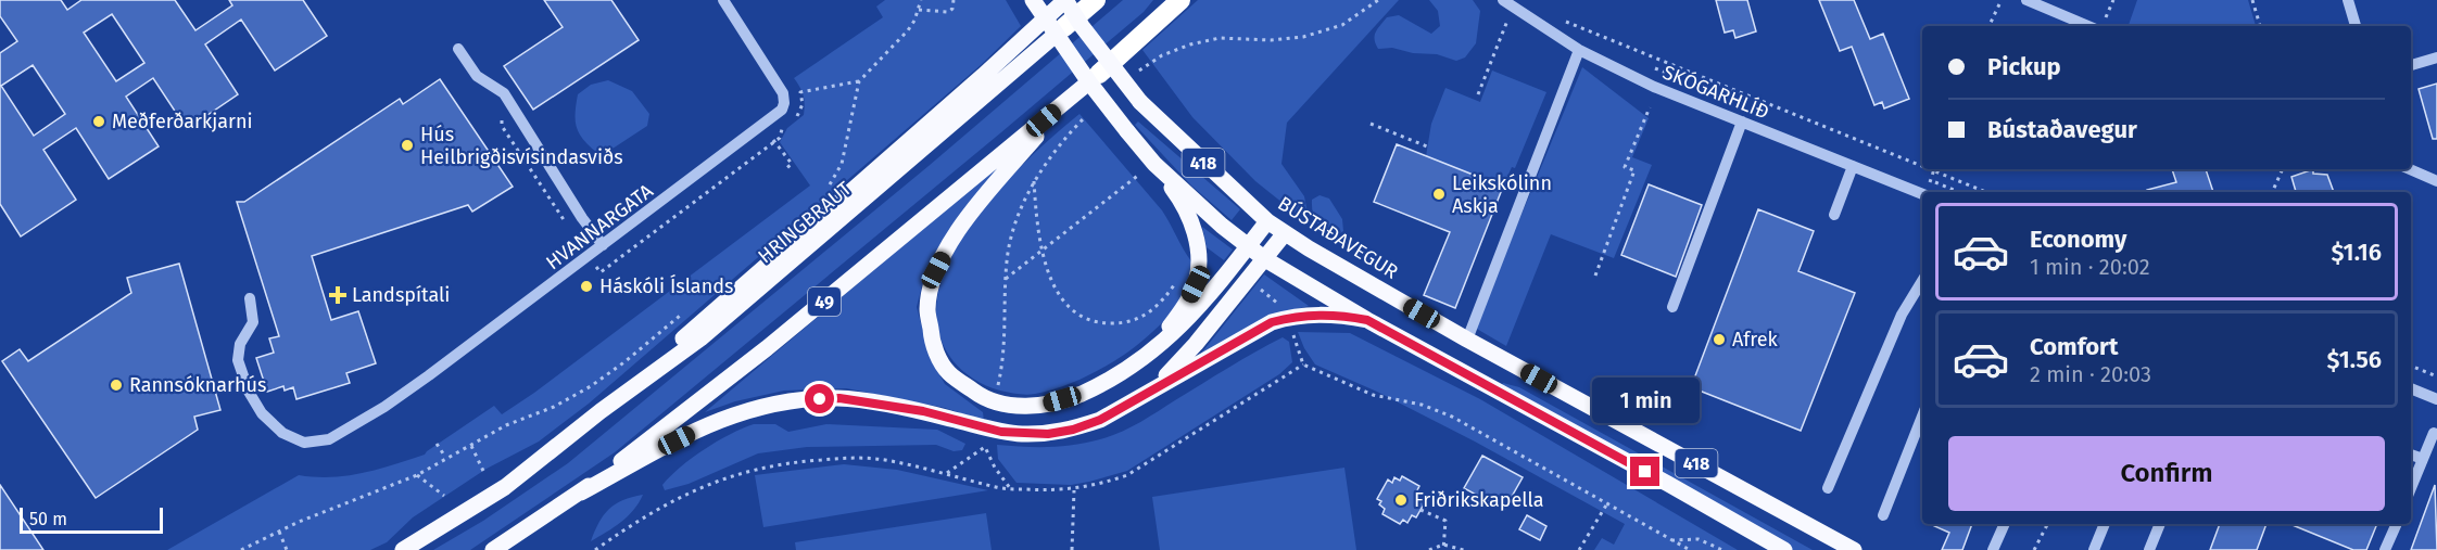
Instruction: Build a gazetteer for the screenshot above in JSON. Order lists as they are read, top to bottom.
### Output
{
  "streets": {
    "highway": ["49"],
    "main road": ["418", "HRINGBRAUT", "BÚSTAÐAVEGUR"],
    "street": ["SKÓGARHLÍÐ", "HVANNARGATA"]
  },
  "places": {
    "other": [
      "Meðferðarkjarni",
      "Hús Heilbrigðisvísindasviðs",
      "Leikskólinn Askja",
      "Háskóli Íslands",
      "Afrek",
      "Rannsóknarhús",
      "Friðrikskapella"
    ],
    "health": ["Landspítali"]
  },
  "scale_bar": "50 m",
  "page": {
    "banner": ["Pickup", "Bústaðavegur"],
    "list": [
      {
        "name": "Economy",
        "note": "1 min · 20:02",
        "value": "$1.16"
      },
      {
        "name": "Comfort",
        "note": "2 min · 20:03",
        "value": "$1.56"
      }
    ],
    "bubble": "1 min",
    "buttons": "Confirm",
    "scale": "50 m"
  }
}
